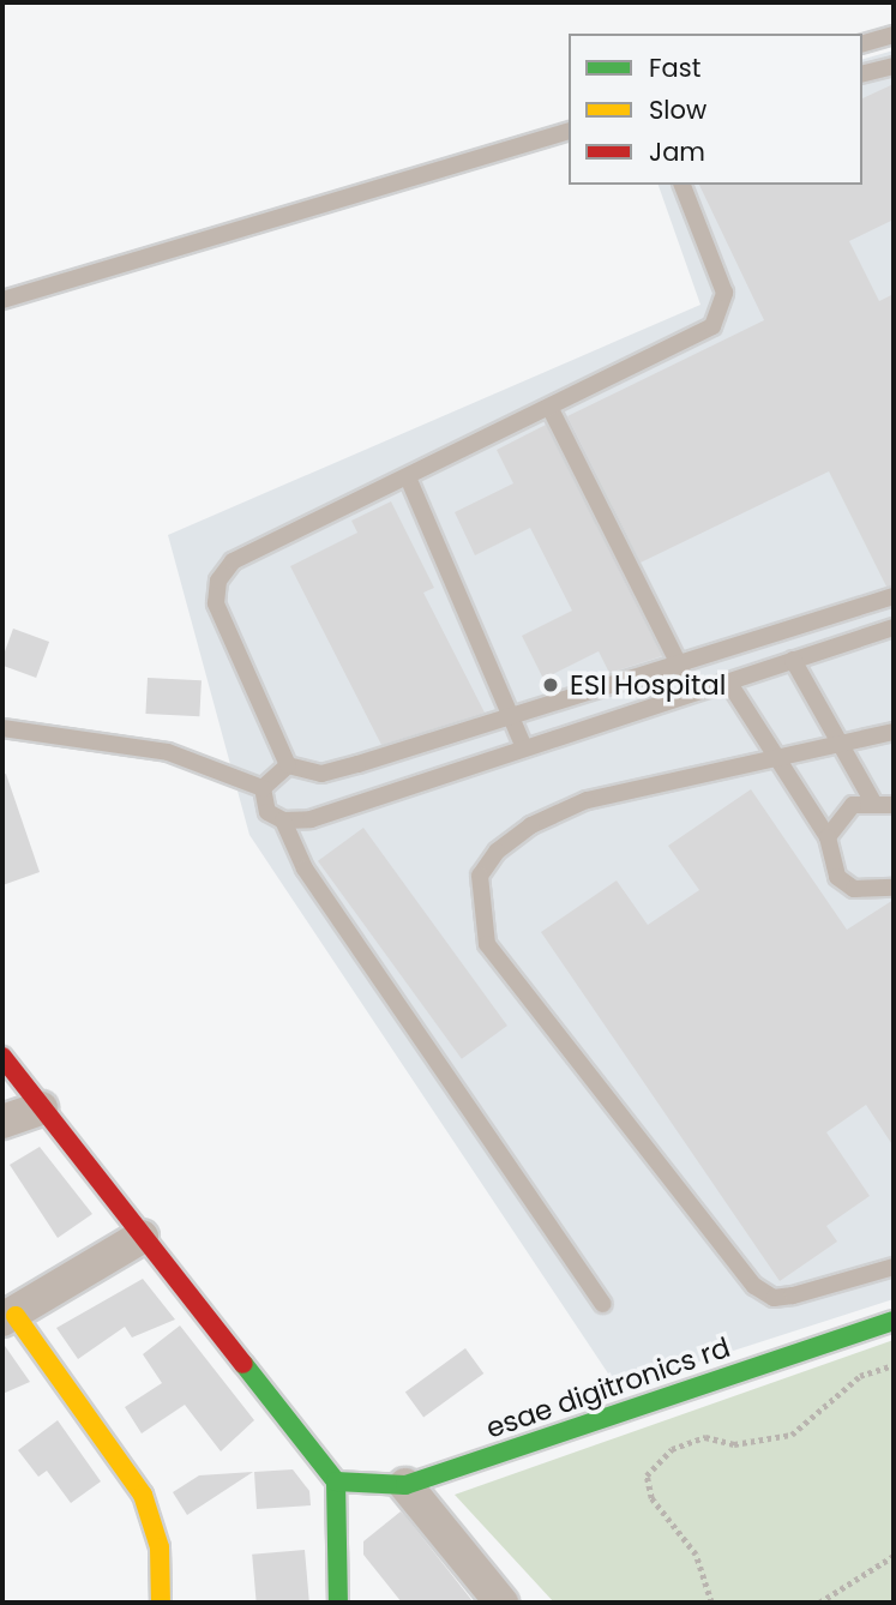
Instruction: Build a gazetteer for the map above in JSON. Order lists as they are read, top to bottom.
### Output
{
  "streets": {
    "street": ["esae digitronics rd"]
  },
  "places": ["ESI Hospital"],
  "legend": ["Fast", "Slow", "Jam"]
}
